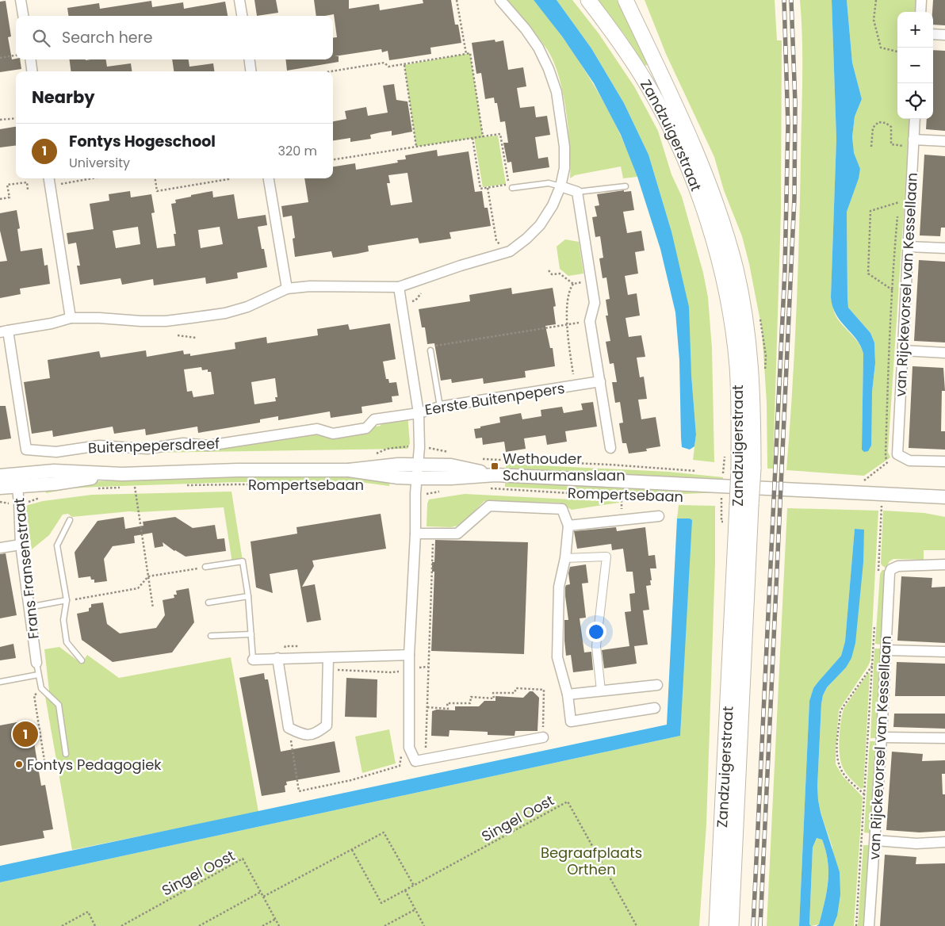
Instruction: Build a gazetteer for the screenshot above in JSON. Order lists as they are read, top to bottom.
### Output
{
  "streets": {
    "main road": ["Zandzuigerstraat"],
    "street": [
      "van Rijckevorsel van Kessellaan",
      "Eerste Buitenpepers",
      "Buitenpepersdreef",
      "Rompertsebaan",
      "Frans Fransenstraat"
    ],
    "path": ["Singel Oost"]
  },
  "crossings": [
    ["Eerste Buitenpepers", "Buitenpepersdreef"],
    ["Rompertsebaan", "Frans Fransenstraat"]
  ],
  "parks": ["Begraafplaats Orthen"],
  "places": {
    "transit": ["Wethouder Schuurmanslaan"],
    "other": ["Fontys Pedagogiek"]
  },
  "page": {
    "map_buttons": ["+", "−"],
    "search": "Search here",
    "heading": "Nearby",
    "list": [
      {
        "mark": "1",
        "name": "Fontys Hogeschool",
        "note": "University",
        "value": "320 m"
      }
    ],
    "pins": "1"
  }
}
